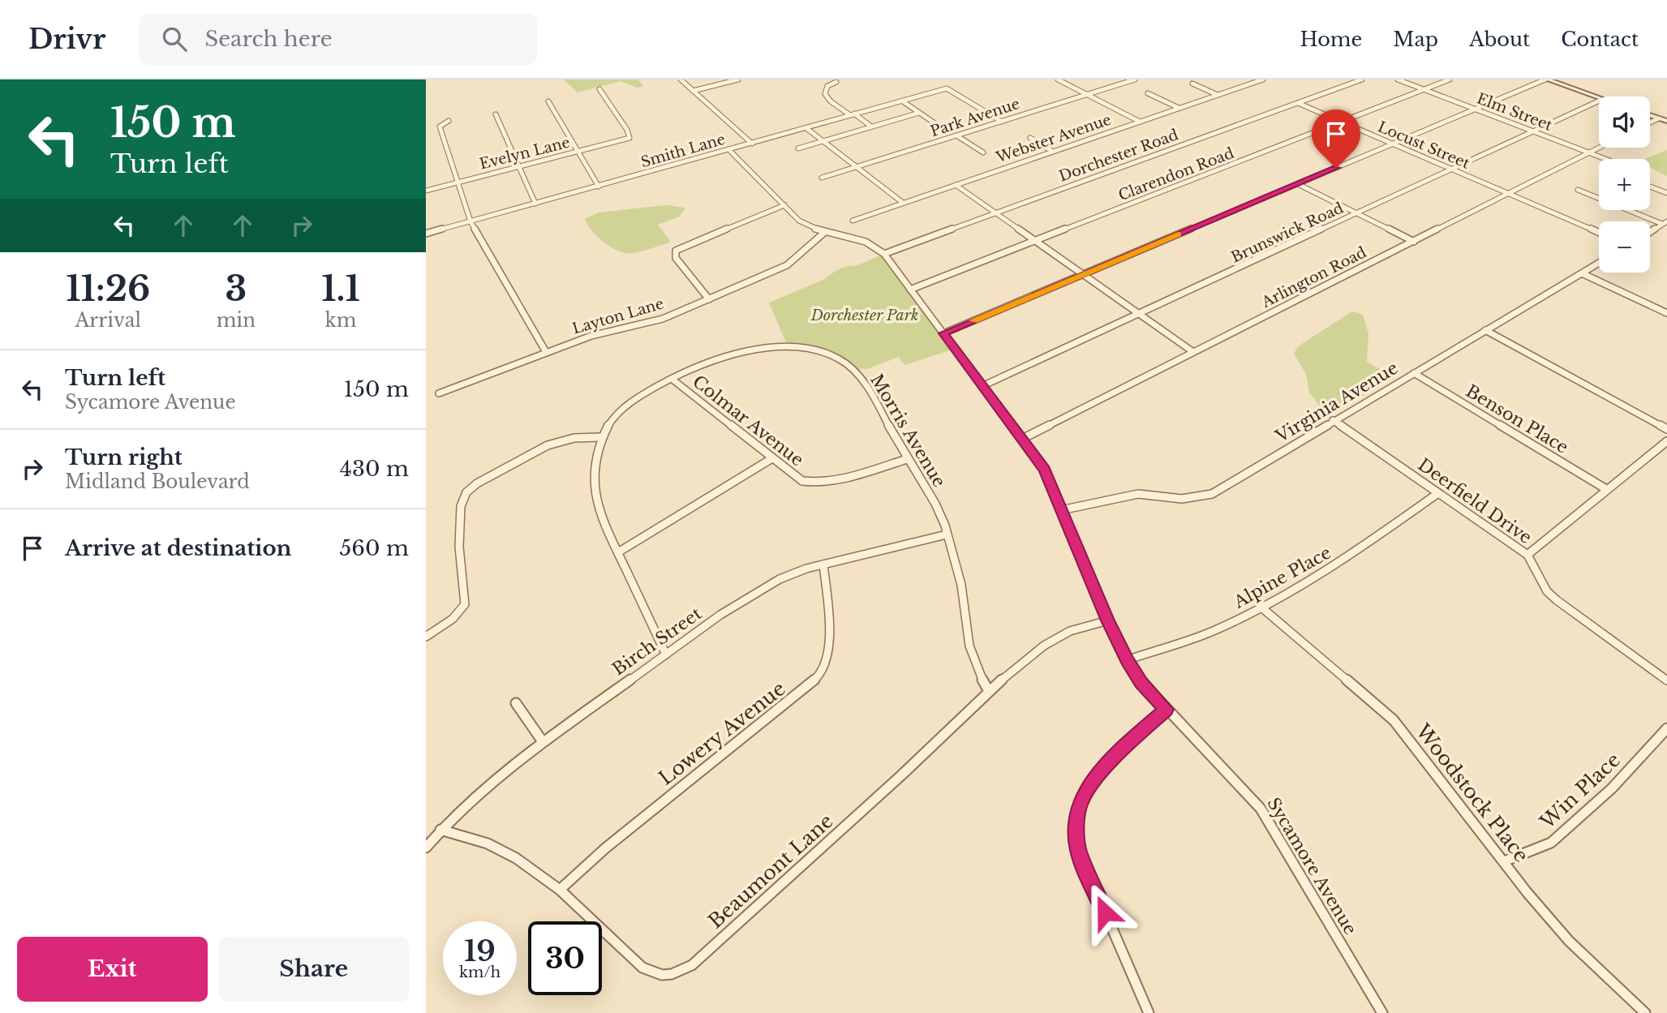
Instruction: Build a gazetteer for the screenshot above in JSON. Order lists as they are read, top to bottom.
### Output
{
  "streets": {
    "street": [
      "Elm Street",
      "Park Avenue",
      "Webster Avenue",
      "Locust Street",
      "Smith Lane",
      "Evelyn Lane",
      "Dorchester Road",
      "Clarendon Road",
      "Brunswick Road",
      "Arlington Road",
      "Layton Lane",
      "Virginia Avenue",
      "Benson Place",
      "Colmar Avenue",
      "Morris Avenue",
      "Deerfield Drive",
      "Alpine Place",
      "Birch Street",
      "Lowery Avenue",
      "Win Place",
      "Woodstock Place",
      "Sycamore Avenue",
      "Beaumont Lane"
    ]
  },
  "crossings": [
    ["Elm Street", "Clarendon Road"],
    ["Elm Street", "Brunswick Road"],
    ["Elm Street", "Arlington Road"],
    ["Park Avenue", "Smith Lane"],
    ["Locust Street", "Dorchester Road"],
    ["Locust Street", "Clarendon Road"],
    ["Locust Street", "Brunswick Road"],
    ["Locust Street", "Arlington Road"],
    ["Smith Lane", "Sycamore Avenue"],
    ["Dorchester Road", "Sycamore Avenue"],
    ["Clarendon Road", "Sycamore Avenue"],
    ["Brunswick Road", "Sycamore Avenue"],
    ["Arlington Road", "Sycamore Avenue"],
    ["Layton Lane", "Sycamore Avenue"],
    ["Virginia Avenue", "Benson Place"],
    ["Virginia Avenue", "Deerfield Drive"],
    ["Virginia Avenue", "Sycamore Avenue"],
    ["Colmar Avenue", "Morris Avenue"],
    ["Morris Avenue", "Birch Street"],
    ["Morris Avenue", "Beaumont Lane"],
    ["Deerfield Drive", "Alpine Place"],
    ["Alpine Place", "Woodstock Place"],
    ["Alpine Place", "Sycamore Avenue"],
    ["Birch Street", "Lowery Avenue"],
    ["Birch Street", "Beaumont Lane"],
    ["Lowery Avenue", "Beaumont Lane"],
    ["Win Place", "Woodstock Place"],
    ["Sycamore Avenue", "Beaumont Lane"]
  ],
  "parks": ["Dorchester Park"],
  "page": {
    "header": "Drivr",
    "search": "Search here",
    "nav": [
      "Home",
      "Map",
      "About",
      "Contact"
    ],
    "turn": ["150 m", "Turn left"],
    "map_buttons": ["+", "−"],
    "eta": [
      "11:26",
      "Arrival",
      "3",
      "min",
      "1.1",
      "km"
    ],
    "list": [
      {
        "name": "Turn left",
        "note": "Sycamore Avenue",
        "value": "150 m"
      },
      {
        "name": "Turn right",
        "note": "Midland Boulevard",
        "value": "430 m"
      },
      {
        "name": "Arrive at destination",
        "value": "560 m"
      }
    ],
    "speed": "19 km/h",
    "limit": "30",
    "buttons": ["Exit", "Share"]
  }
}
